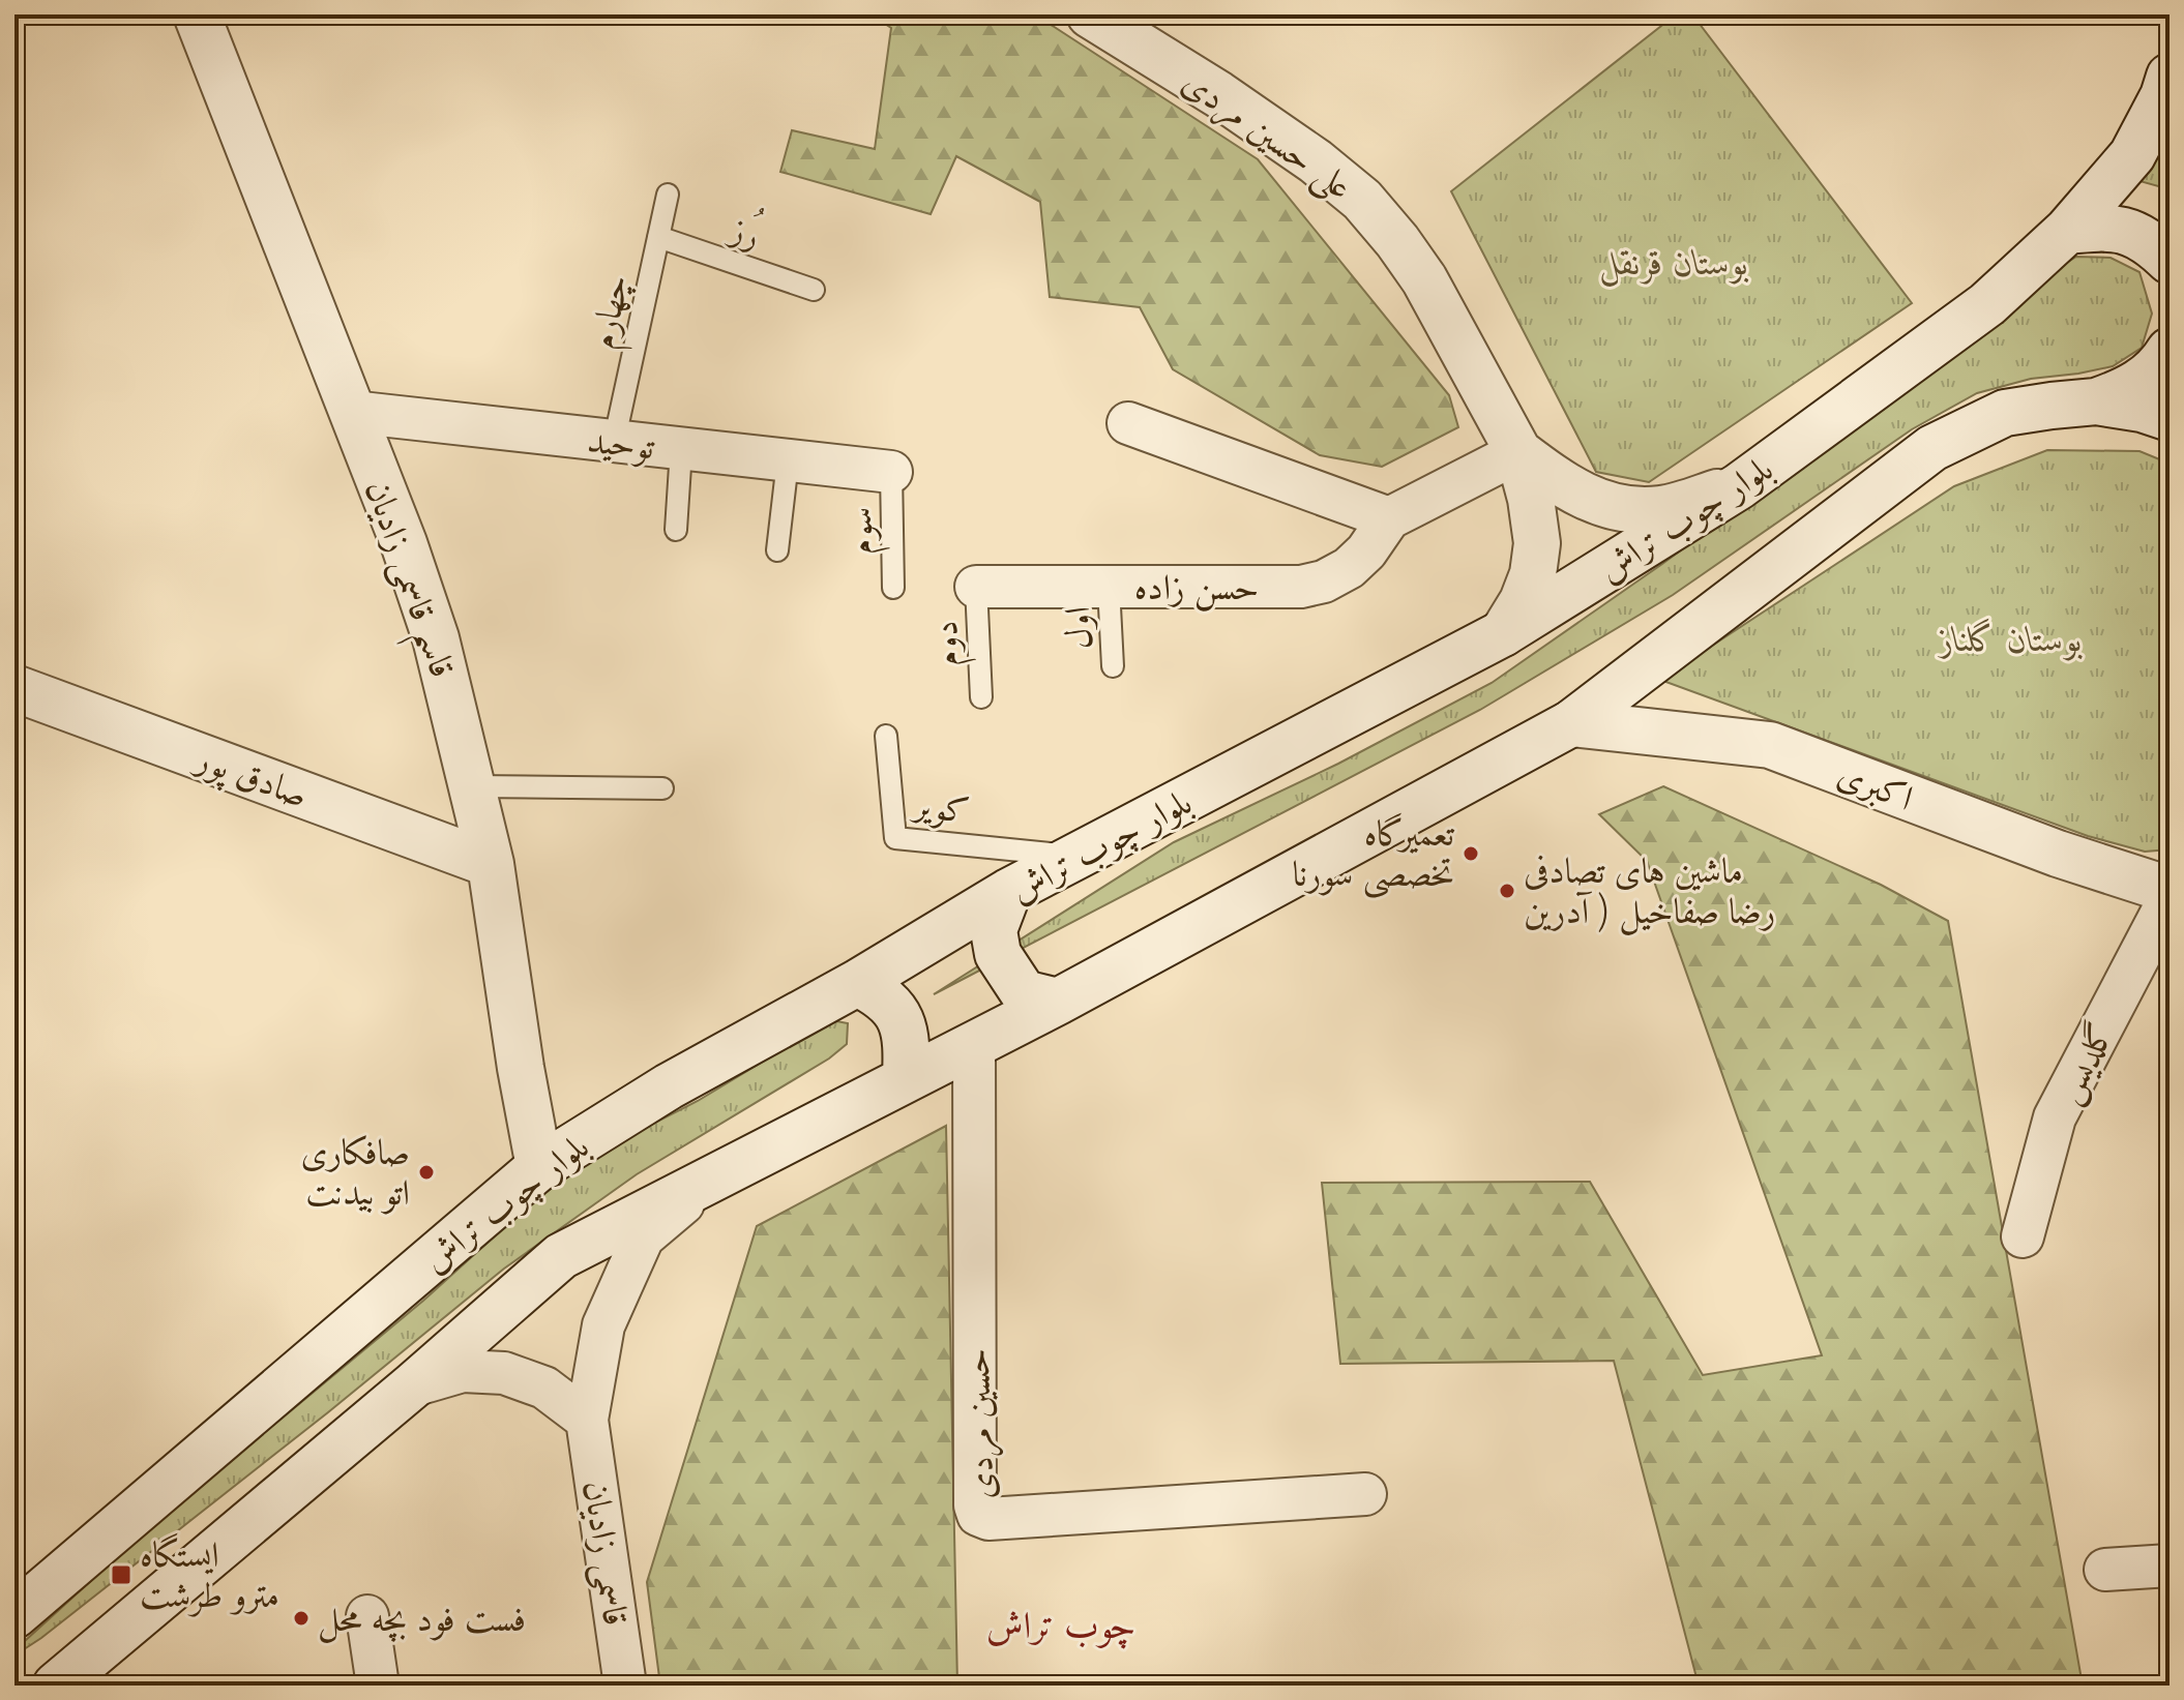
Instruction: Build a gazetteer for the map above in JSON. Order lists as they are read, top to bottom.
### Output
{
  "streets": {
    "main road": [
      "علی حسین مردی",
      "بلوار چوب‌ تراش",
      "قاسم قاسمی زادیان",
      "صادق پور",
      "اکبری"
    ],
    "street": [
      "توحید",
      "حسن زاده",
      "گلدیس",
      "حسین مردی",
      "قاسمی زادیان"
    ],
    "lane": [
      "رُز",
      "چهارم",
      "سوم",
      "اول",
      "دوم",
      "کویر"
    ]
  },
  "crossings": [
    ["علی حسین مردی", "بلوار چوب‌ تراش"],
    ["علی حسین مردی", "حسن زاده"],
    ["رُز", "چهارم"],
    ["چهارم", "توحید"],
    ["توحید", "سوم"],
    ["توحید", "قاسم قاسمی زادیان"],
    ["بلوار چوب‌ تراش", "قاسم قاسمی زادیان"],
    ["بلوار چوب‌ تراش", "کویر"],
    ["قاسم قاسمی زادیان", "صادق پور"],
    ["حسن زاده", "اول"],
    ["حسن زاده", "دوم"]
  ],
  "districts": ["چوب تراش"],
  "parks": ["بوستان قرنقل", "بوستان گلناز"],
  "places": {
    "other": [
      "تعمیرگاه تخصصی سورنا",
      "ماشین های تصادفی رضا صفاخیل ( آدرین",
      "صافکاری اتو بیدنت",
      "فست فود بچه محل"
    ],
    "transit": ["ایستگاه مترو طرشت"]
  }
}
